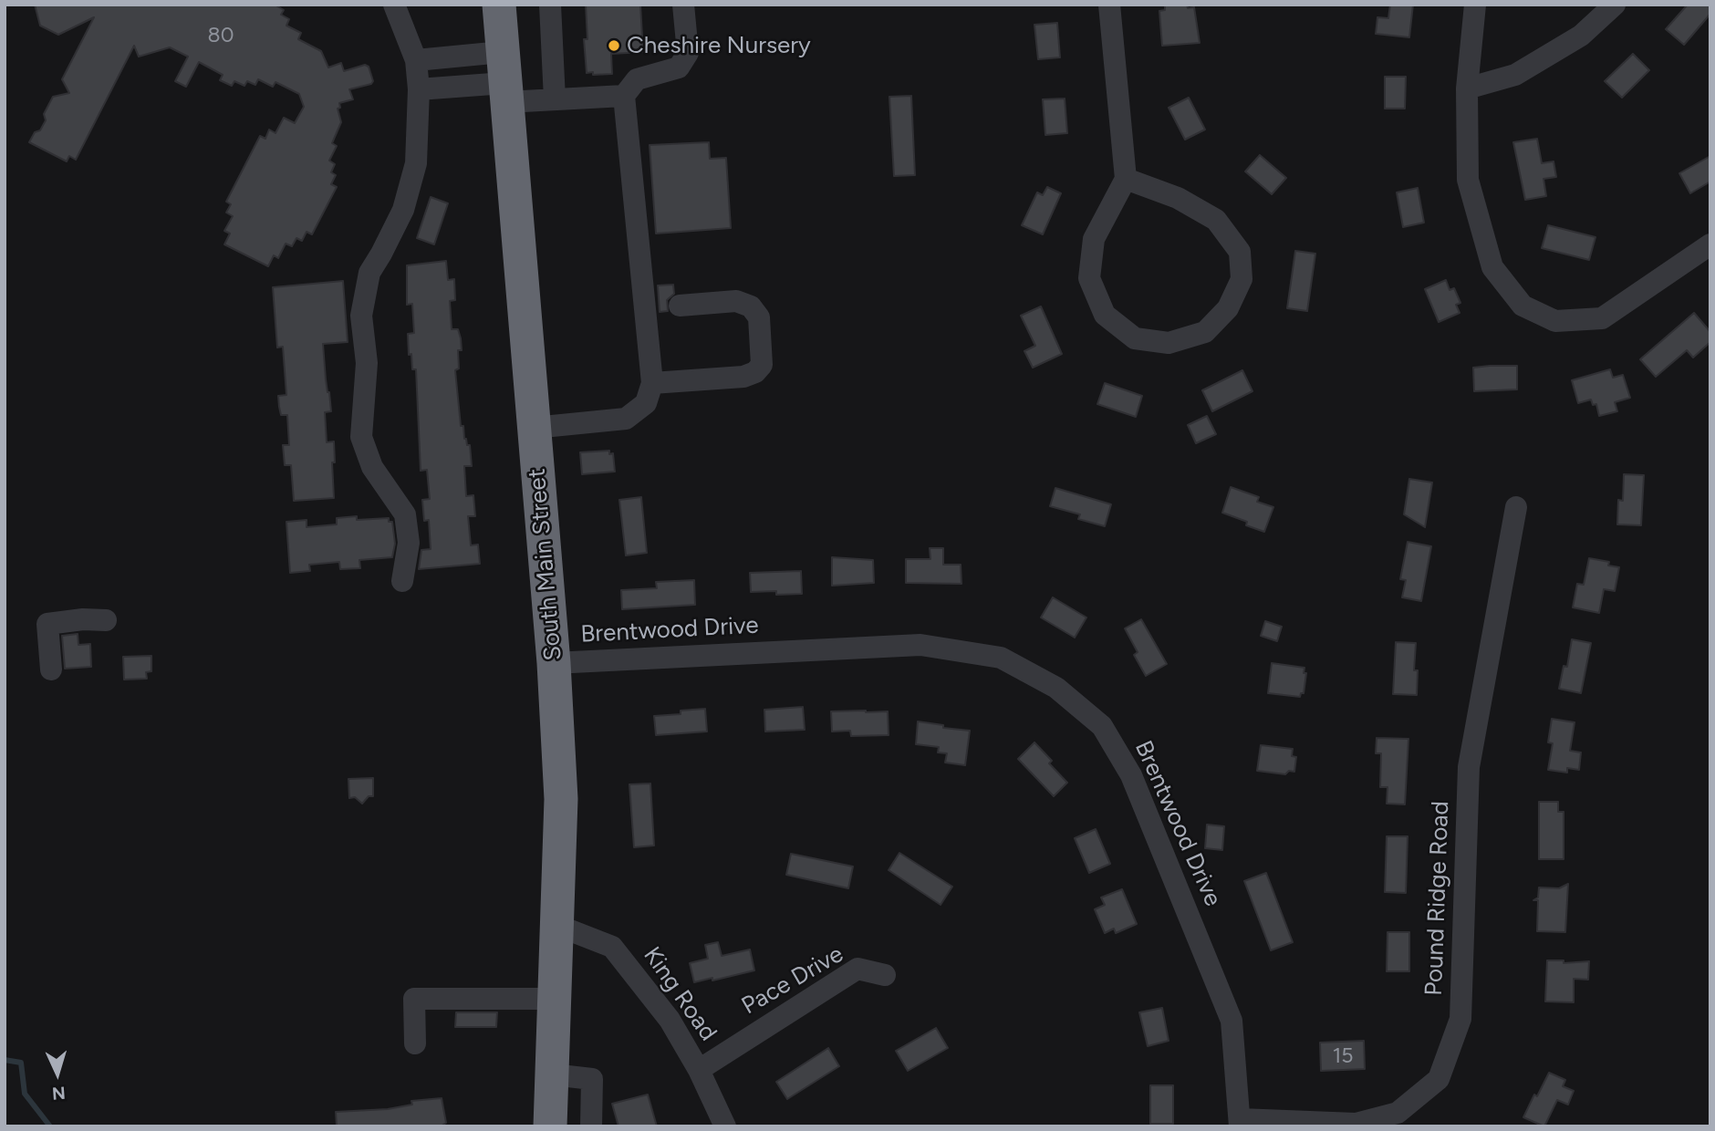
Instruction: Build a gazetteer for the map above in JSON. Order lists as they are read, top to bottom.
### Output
{
  "streets": {
    "highway": ["South Main Street"],
    "street": [
      "Brentwood Drive",
      "Pound Ridge Road",
      "Pace Drive",
      "King Road"
    ]
  },
  "crossings": [
    ["South Main Street", "Brentwood Drive"],
    ["South Main Street", "King Road"],
    ["Brentwood Drive", "Pound Ridge Road"],
    ["Pace Drive", "King Road"]
  ],
  "places": ["Cheshire Nursery"],
  "house_numbers": ["80", "15"],
  "north": "bottom"
}
